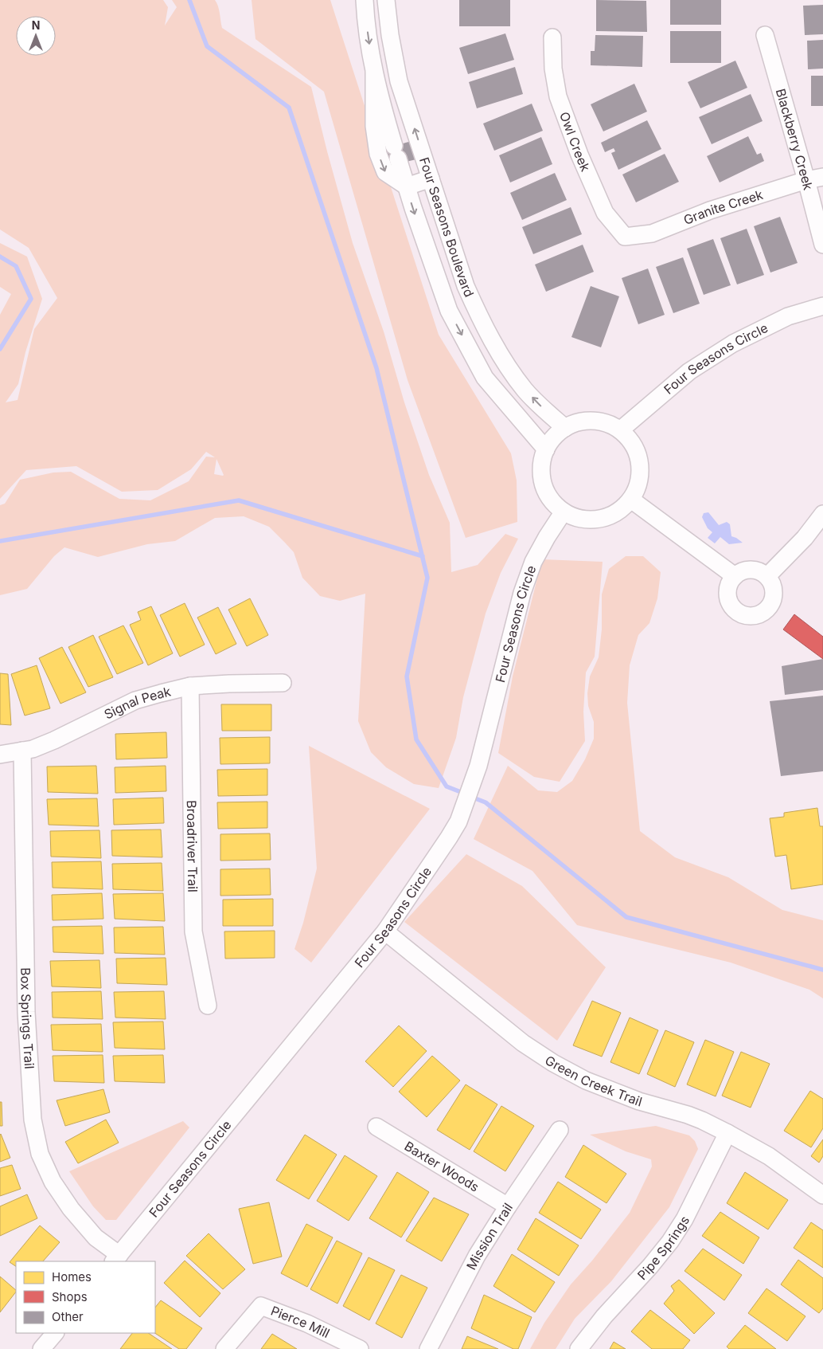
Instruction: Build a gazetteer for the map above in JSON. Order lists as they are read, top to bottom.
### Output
{
  "streets": {
    "street": [
      "Blackberry Creek",
      "Owl Creek",
      "Granite Creek",
      "Four Seasons Boulevard",
      "Four Seasons Circle",
      "Signal Peak",
      "Broadriver Trail",
      "Box Springs Trail",
      "Green Creek Trail",
      "Baxter Woods",
      "Mission Trail",
      "Pipe Springs",
      "Pierce Mill"
    ]
  },
  "crossings": [
    ["Blackberry Creek", "Granite Creek"],
    ["Owl Creek", "Granite Creek"],
    ["Four Seasons Boulevard", "Four Seasons Circle"],
    ["Four Seasons Circle", "Box Springs Trail"],
    ["Four Seasons Circle", "Green Creek Trail"],
    ["Signal Peak", "Broadriver Trail"],
    ["Signal Peak", "Box Springs Trail"],
    ["Green Creek Trail", "Pipe Springs"],
    ["Baxter Woods", "Mission Trail"]
  ],
  "legend": ["Homes", "Shops", "Other"],
  "north": "top"
}
